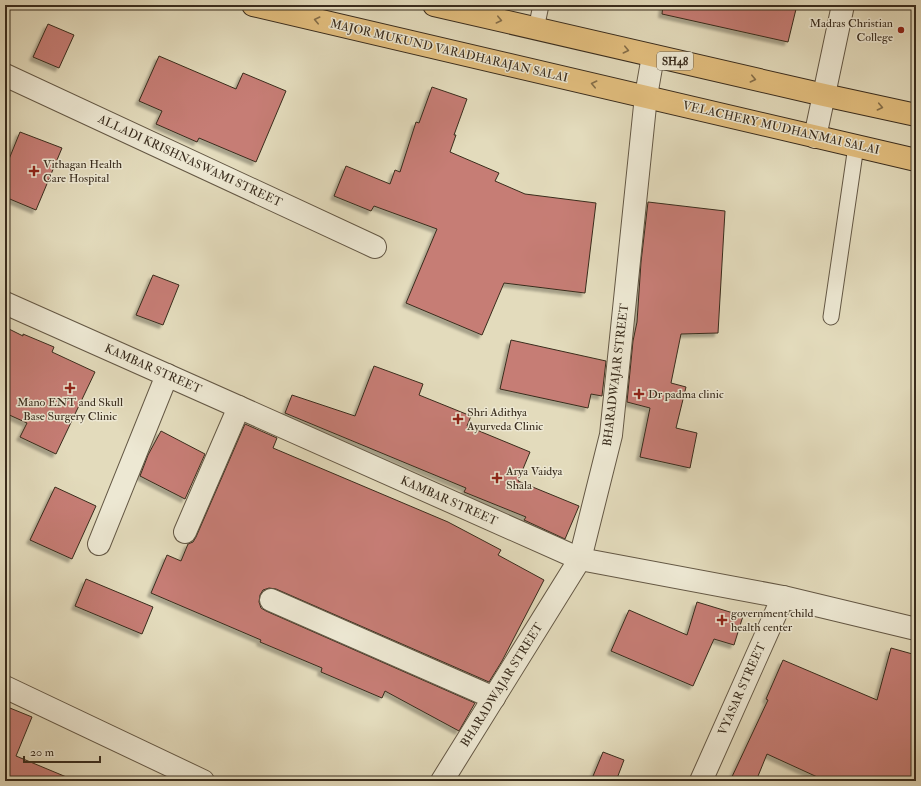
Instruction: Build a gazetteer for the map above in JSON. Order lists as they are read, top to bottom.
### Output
{
  "streets": {
    "main road": ["MAJOR MUKUND VARADHARAJAN SALAI", "SH48", "VELACHERY MUDHANMAI SALAI"],
    "street": [
      "ALLADI KRISHNASWAMI STREET",
      "KAMBAR STREET",
      "BHARADWAJAR STREET",
      "VYASAR STREET"
    ]
  },
  "crossings": [
    ["MAJOR MUKUND VARADHARAJAN SALAI", "VELACHERY MUDHANMAI SALAI"],
    ["MAJOR MUKUND VARADHARAJAN SALAI", "BHARADWAJAR STREET"],
    ["SH48", "BHARADWAJAR STREET"],
    ["VELACHERY MUDHANMAI SALAI", "BHARADWAJAR STREET"],
    ["KAMBAR STREET", "BHARADWAJAR STREET"],
    ["KAMBAR STREET", "VYASAR STREET"]
  ],
  "places": {
    "other": ["Madras Christian College"],
    "health": [
      "Vithagan Health Care Hospital",
      "Mano ENT and Skull Base Surgery Clinic",
      "Dr padma clinic",
      "Shri Adithya Ayurveda Clinic",
      "Arya Vaidya Shala",
      "government child health center"
    ]
  },
  "scale_bar": "20 m"
}
